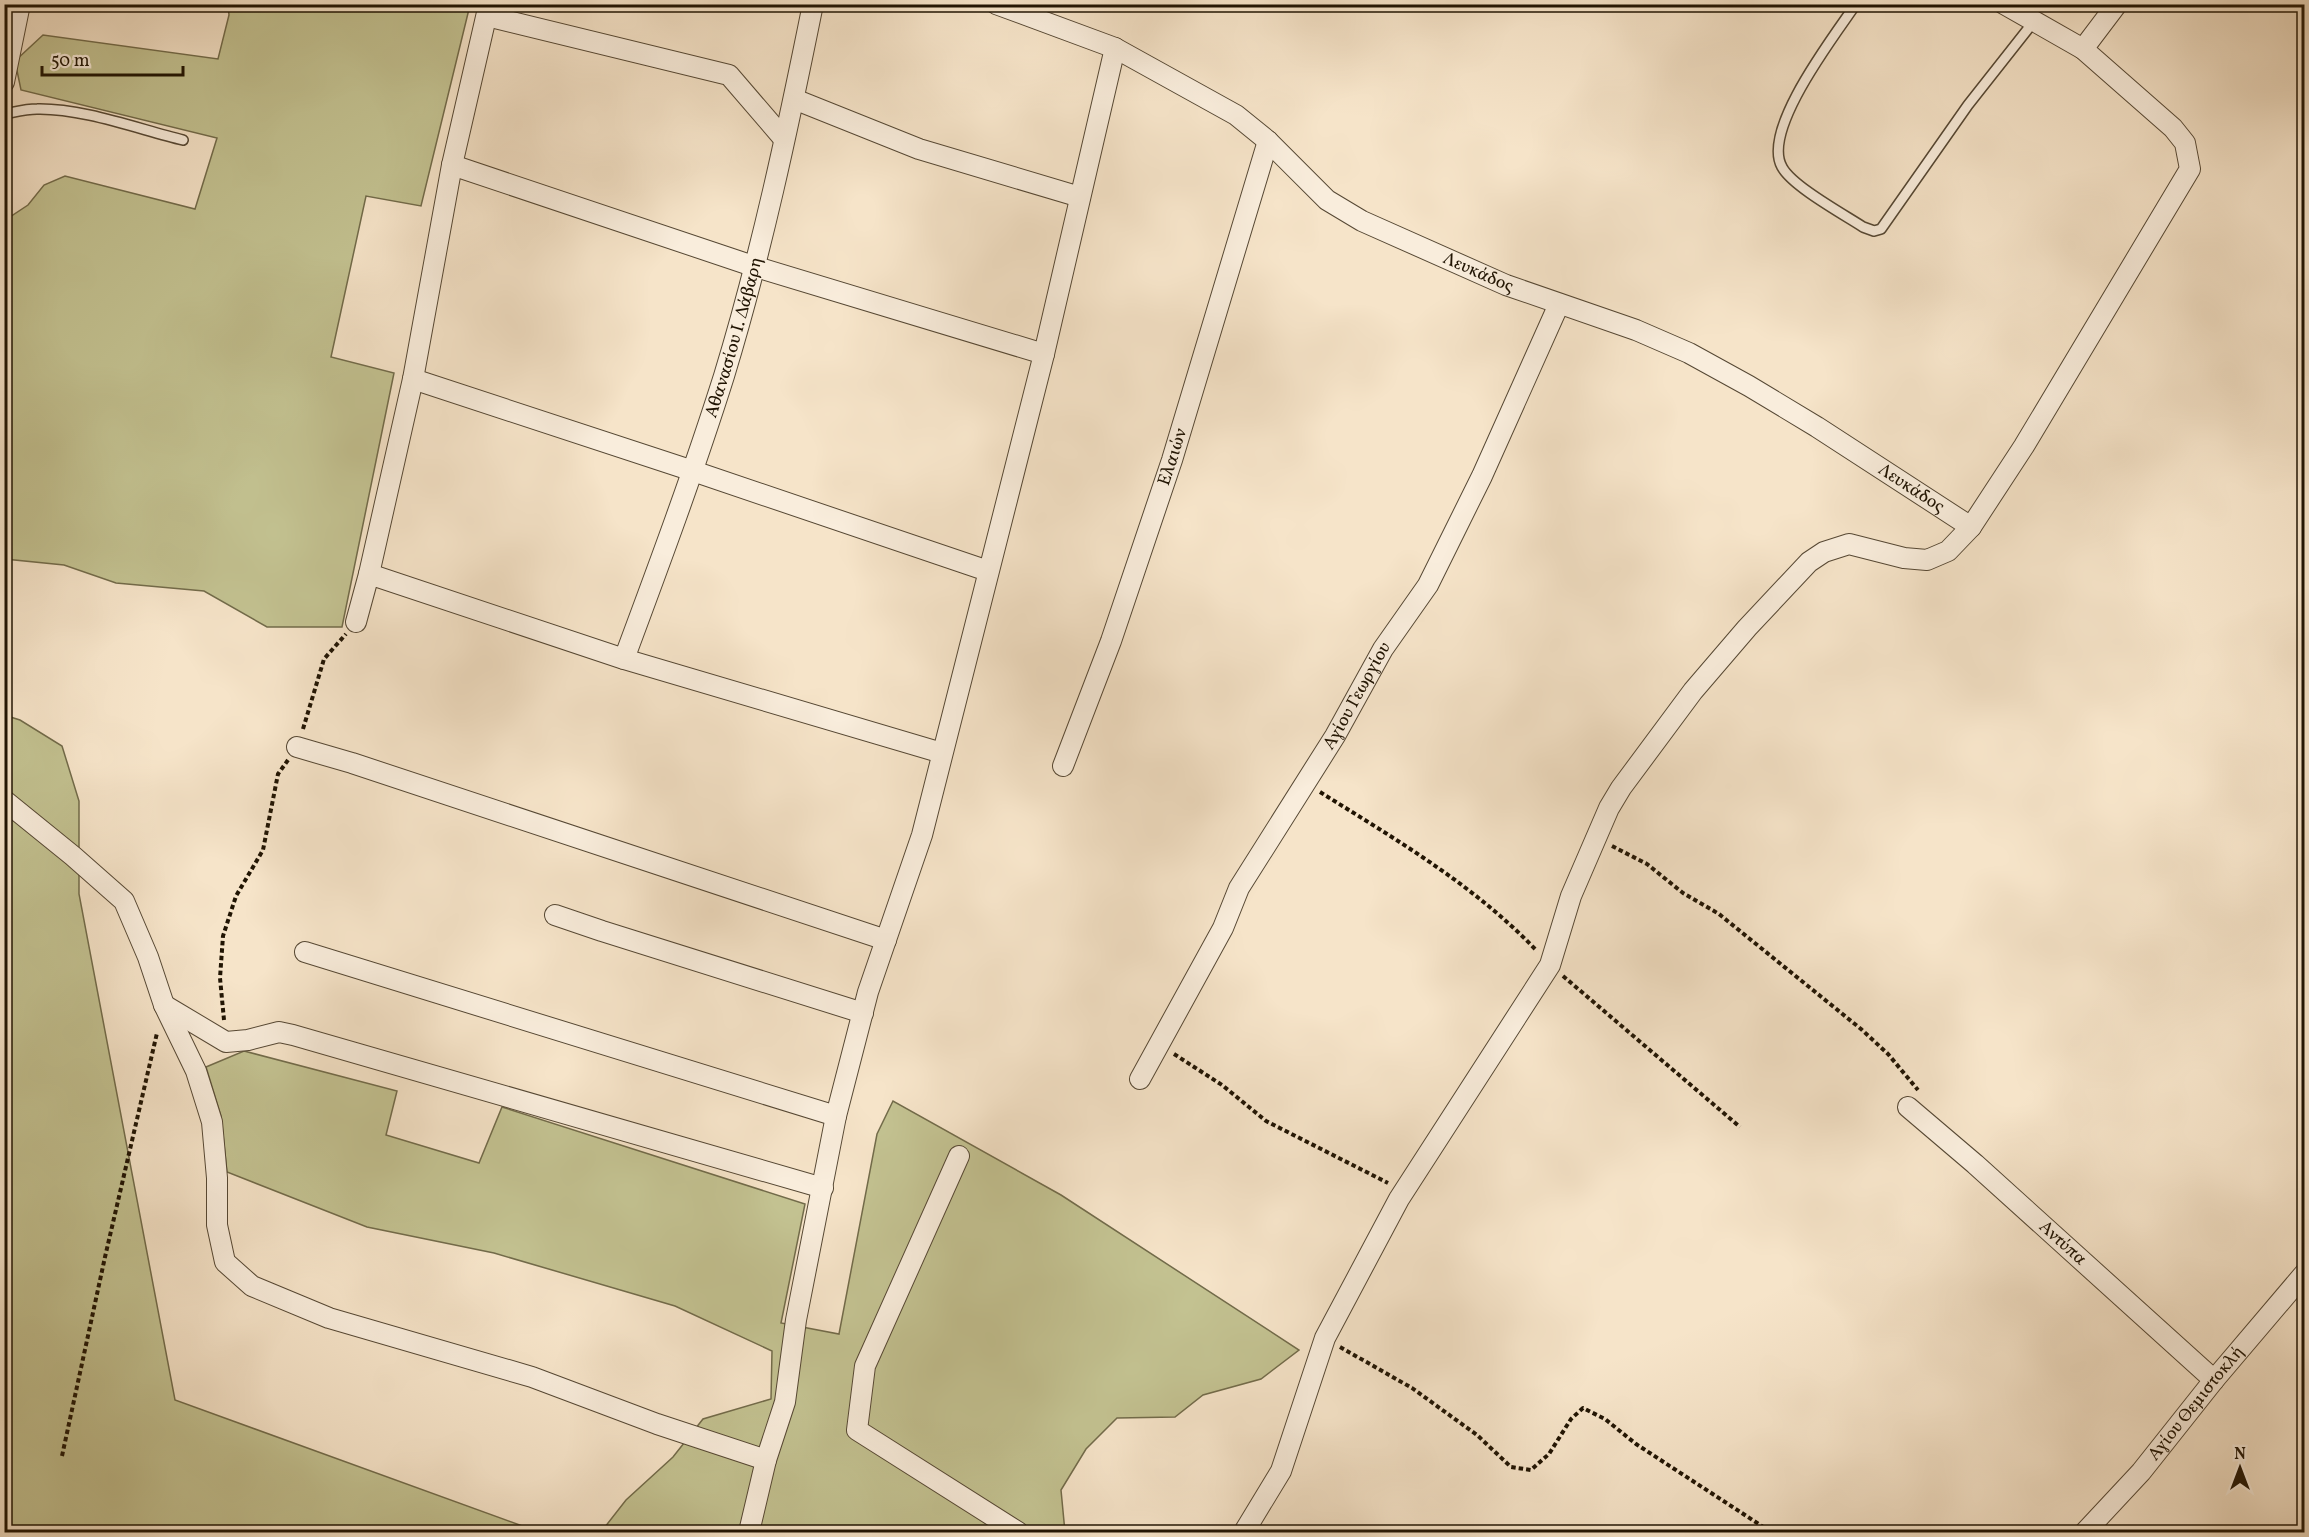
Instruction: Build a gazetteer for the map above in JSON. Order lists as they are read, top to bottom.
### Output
{
  "streets": {
    "street": [
      "Λευκάδος",
      "Αθανασίου Ι. Δάβαρη",
      "Ελαιών",
      "Αγίου Γεωργίου",
      "Αντύπα",
      "Αγίου Θεμιστοκλή"
    ]
  },
  "crossings": [
    ["Λευκάδος", "Ελαιών"],
    ["Λευκάδος", "Αγίου Γεωργίου"],
    ["Αντύπα", "Αγίου Θεμιστοκλή"]
  ],
  "scale_bar": "50 m",
  "north": "top"
}
